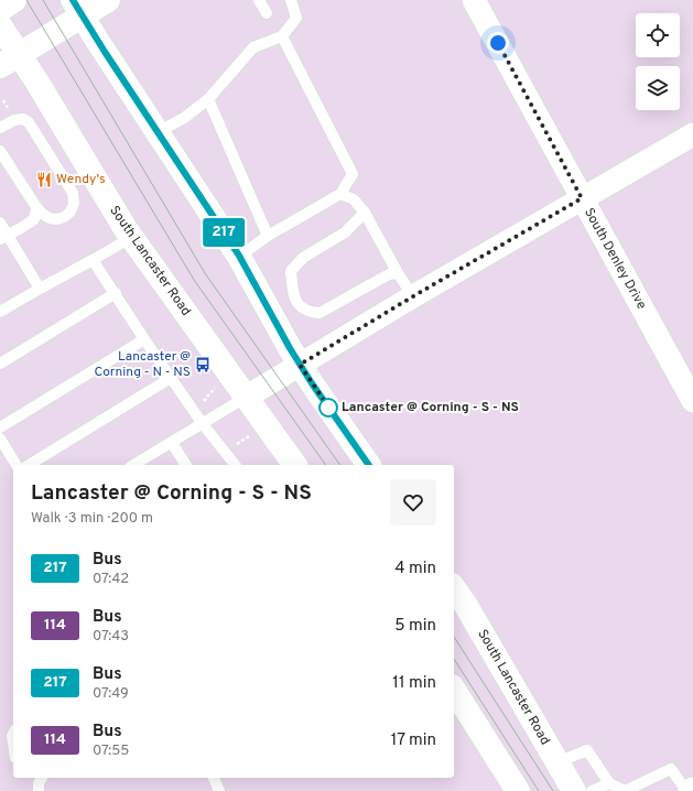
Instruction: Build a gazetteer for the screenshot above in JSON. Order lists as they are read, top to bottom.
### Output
{
  "streets": {
    "main road": ["South Lancaster Road"],
    "street": ["South Denley Drive"]
  },
  "places": {
    "restaurant": ["Wendy's"],
    "bus stop": ["Lancaster @ Corning - N - NS"],
    "other": ["Lancaster @ Corning - S - NS"]
  },
  "lines": ["bus line 217"],
  "page": {
    "on_map": "217",
    "heading": ["Lancaster @ Corning - S - NS", "Walk · 3 min · 200 m"],
    "list": [
      {
        "mark": "217",
        "name": "Bus",
        "note": "07:42",
        "value": "4 min"
      },
      {
        "mark": "114",
        "name": "Bus",
        "note": "07:43",
        "value": "5 min"
      },
      {
        "mark": "217",
        "name": "Bus",
        "note": "07:49",
        "value": "11 min"
      },
      {
        "mark": "114",
        "name": "Bus",
        "note": "07:55",
        "value": "17 min"
      }
    ]
  }
}
